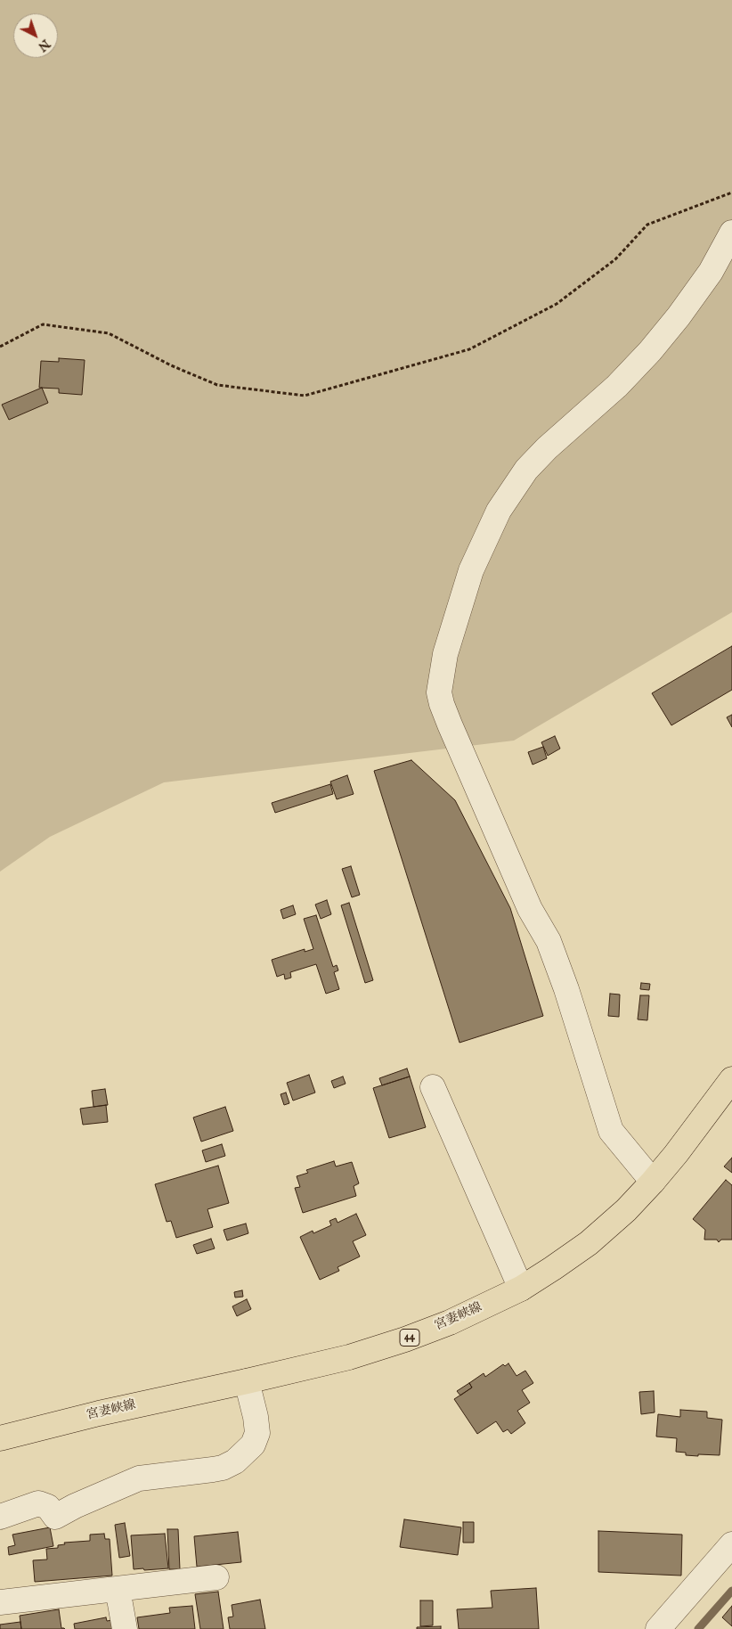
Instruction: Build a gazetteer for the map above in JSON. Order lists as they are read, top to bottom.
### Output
{
  "streets": {
    "main road": ["宮妻峡線", "44"]
  },
  "north": "bottom right"
}
